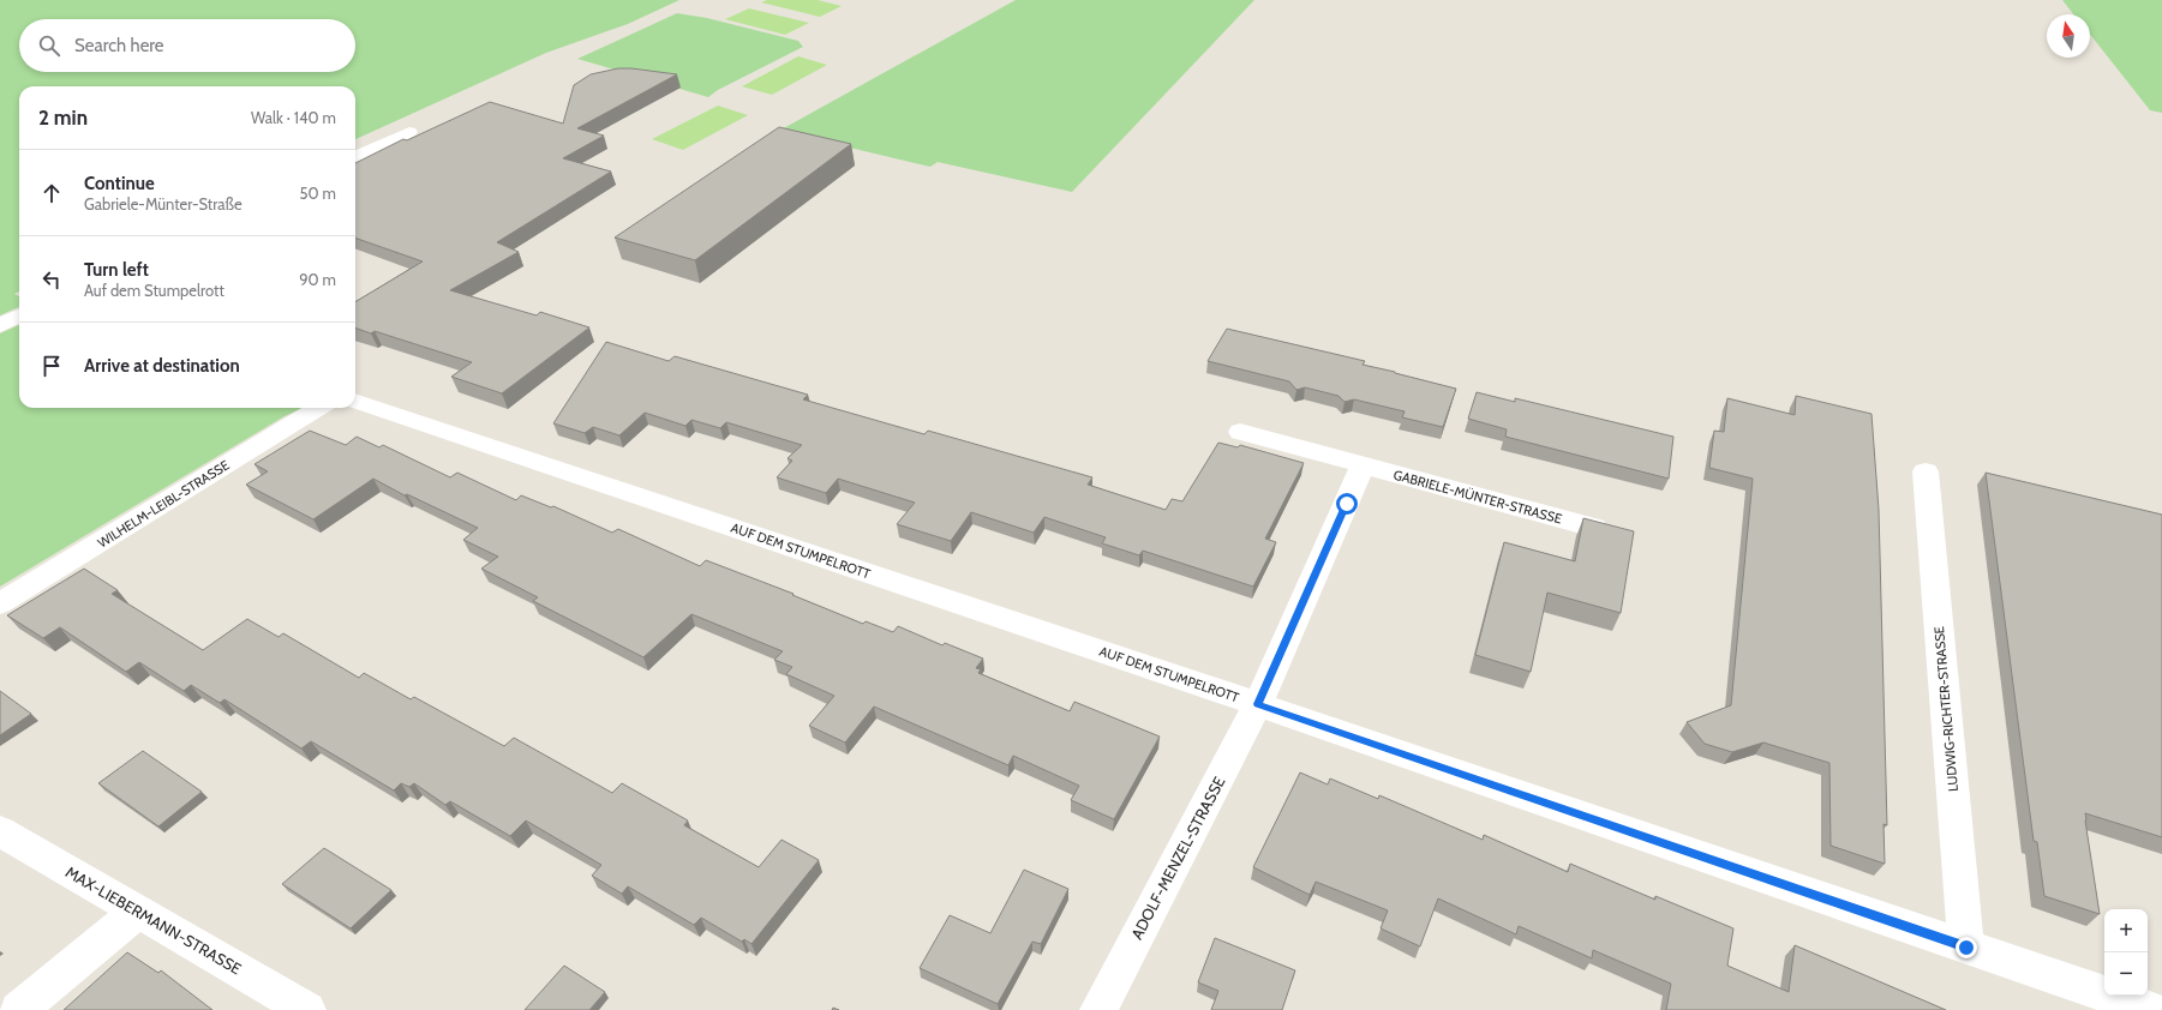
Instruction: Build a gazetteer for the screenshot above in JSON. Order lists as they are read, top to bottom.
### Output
{
  "streets": {
    "street": [
      "GABRIELE-MÜNTER-STRASSE",
      "WILHELM-LEIBL-STRASSE",
      "AUF DEM STUMPELROTT",
      "LUDWIG-RICHTER-STRASSE",
      "ADOLF-MENZEL-STRASSE",
      "MAX-LIEBERMANN-STRASSE"
    ]
  },
  "crossings": [
    ["AUF DEM STUMPELROTT", "LUDWIG-RICHTER-STRASSE"],
    ["AUF DEM STUMPELROTT", "ADOLF-MENZEL-STRASSE"]
  ],
  "north": "top",
  "page": {
    "search": "Search here",
    "heading": ["2 min", "Walk · 140 m"],
    "list": [
      ["Continue", "Gabriele-Münter-Straße", "50 m"],
      ["Turn left", "Auf dem Stumpelrott", "90 m"],
      "Arrive at destination"
    ],
    "map_buttons": ["+", "−"]
  }
}
